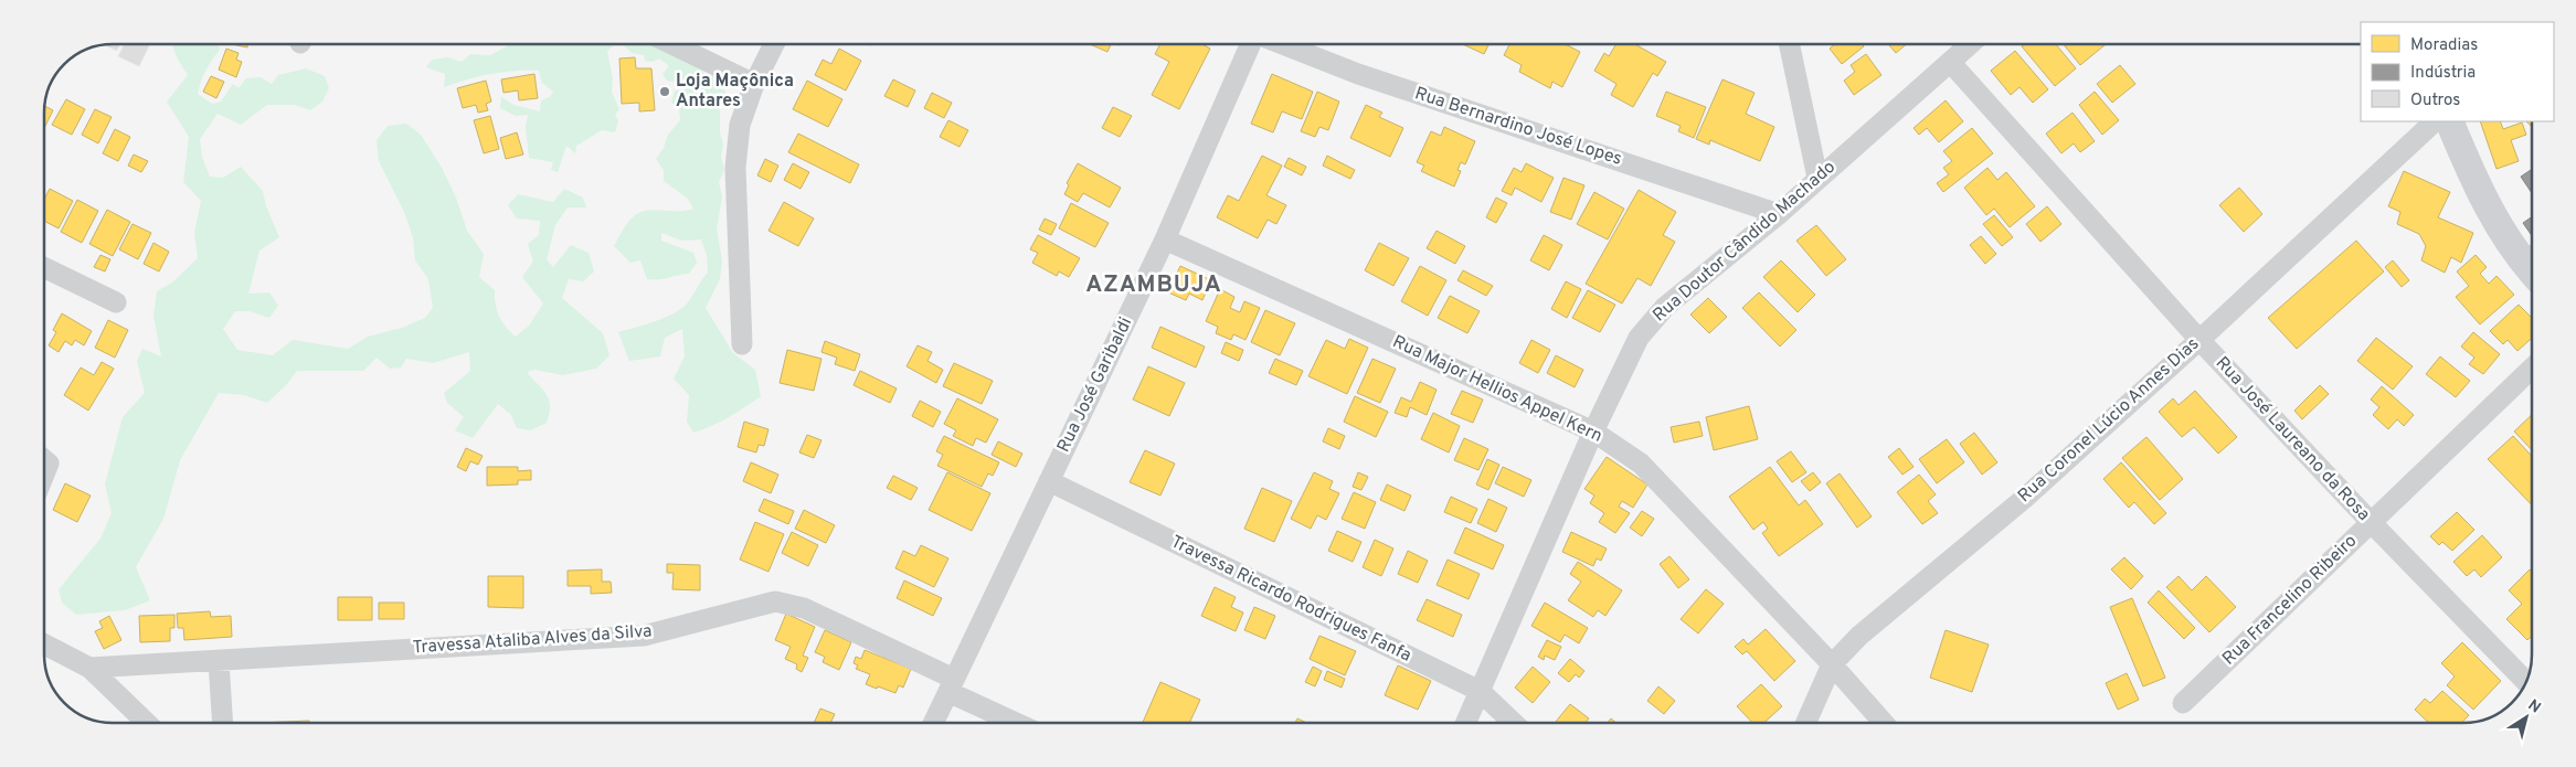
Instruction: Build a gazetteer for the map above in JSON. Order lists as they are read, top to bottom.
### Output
{
  "streets": {
    "street": [
      "Rua Bernardino José Lopes",
      "Rua Doutor Cândido Machado",
      "Rua José Garibaldi",
      "Rua Major Hellios Appel Kern",
      "Rua Coronel Lúcio Annes Dias",
      "Rua José Laureano da Rosa",
      "Travessa Ricardo Rodrigues Fanfa",
      "Rua Francelino Ribeiro",
      "Travessa Ataliba Alves da Silva"
    ]
  },
  "crossings": [
    ["Rua Bernardino José Lopes", "Rua Doutor Cândido Machado"],
    ["Rua Doutor Cândido Machado", "Rua Major Hellios Appel Kern"],
    ["Rua Doutor Cândido Machado", "Rua José Laureano da Rosa"],
    ["Rua Doutor Cândido Machado", "Travessa Ricardo Rodrigues Fanfa"],
    ["Rua José Garibaldi", "Rua Major Hellios Appel Kern"],
    ["Rua José Garibaldi", "Travessa Ricardo Rodrigues Fanfa"],
    ["Rua José Garibaldi", "Travessa Ataliba Alves da Silva"],
    ["Rua Major Hellios Appel Kern", "Rua Coronel Lúcio Annes Dias"],
    ["Rua Coronel Lúcio Annes Dias", "Rua José Laureano da Rosa"],
    ["Rua José Laureano da Rosa", "Rua Francelino Ribeiro"]
  ],
  "districts": ["AZAMBUJA"],
  "places": ["Loja Maçônica Antares"],
  "legend": ["Moradias", "Indústria", "Outros"],
  "north": "top right"
}
